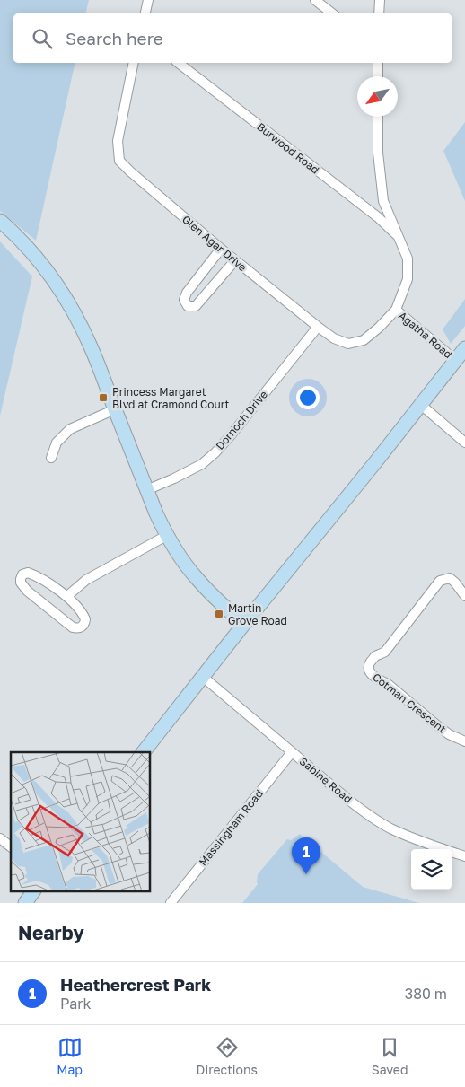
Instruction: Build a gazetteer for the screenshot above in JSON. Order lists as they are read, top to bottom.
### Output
{
  "streets": {
    "street": [
      "Burwood Road",
      "Glen Agar Drive",
      "Agatha Road",
      "Dornoch Drive",
      "Cotman Crescent",
      "Sabine Road",
      "Massingham Road"
    ]
  },
  "crossings": [
    ["Glen Agar Drive", "Agatha Road"],
    ["Glen Agar Drive", "Dornoch Drive"],
    ["Sabine Road", "Massingham Road"]
  ],
  "places": {
    "transit": ["Princess Margaret Blvd at Cramond Court", "Martin Grove Road"]
  },
  "north": "bottom left",
  "page": {
    "search": "Search here",
    "pins": "1",
    "heading": "Nearby",
    "list": [
      {
        "mark": "1",
        "name": "Heathercrest Park",
        "note": "Park",
        "value": "380 m"
      }
    ],
    "nav": ["Map", "Directions", "Saved"]
  }
}
